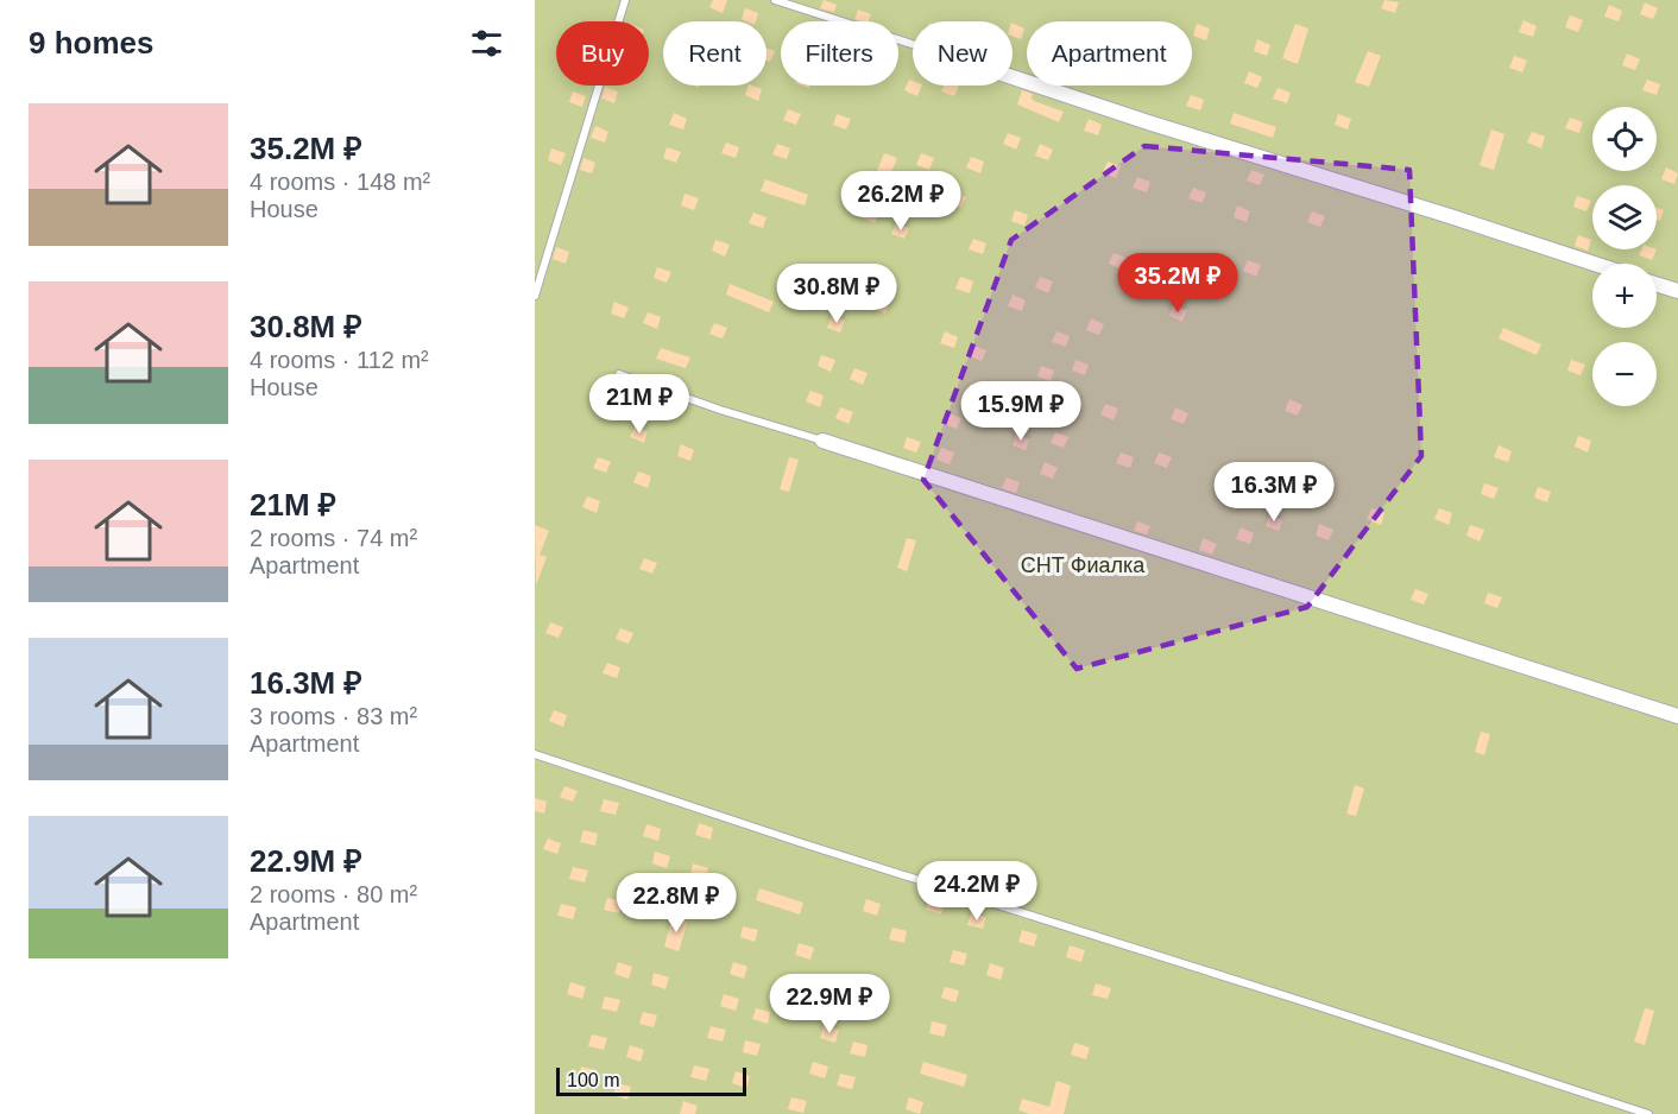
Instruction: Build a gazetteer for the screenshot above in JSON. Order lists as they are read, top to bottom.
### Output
{
  "parks": ["СНТ Фиалка"],
  "scale_bar": "100 m",
  "page": {
    "heading": "9 homes",
    "chip": [
      "Buy",
      "Rent",
      "Filters",
      "New",
      "Apartment"
    ],
    "list": [
      {
        "name": "35.2M ₽",
        "note": "4 rooms · 148 m² · House"
      },
      {
        "name": "30.8M ₽",
        "note": "4 rooms · 112 m² · House"
      },
      {
        "name": "21M ₽",
        "note": "2 rooms · 74 m² · Apartment"
      },
      {
        "name": "16.3M ₽",
        "note": "3 rooms · 83 m² · Apartment"
      },
      {
        "name": "22.9M ₽",
        "note": "2 rooms · 80 m² · Apartment"
      }
    ],
    "map_buttons": ["+", "−"],
    "price": [
      "26.2M ₽",
      "35.2M ₽",
      "30.8M ₽",
      "21M ₽",
      "15.9M ₽",
      "16.3M ₽",
      "24.2M ₽",
      "22.8M ₽",
      "22.9M ₽"
    ],
    "scale": "100 m"
  }
}
